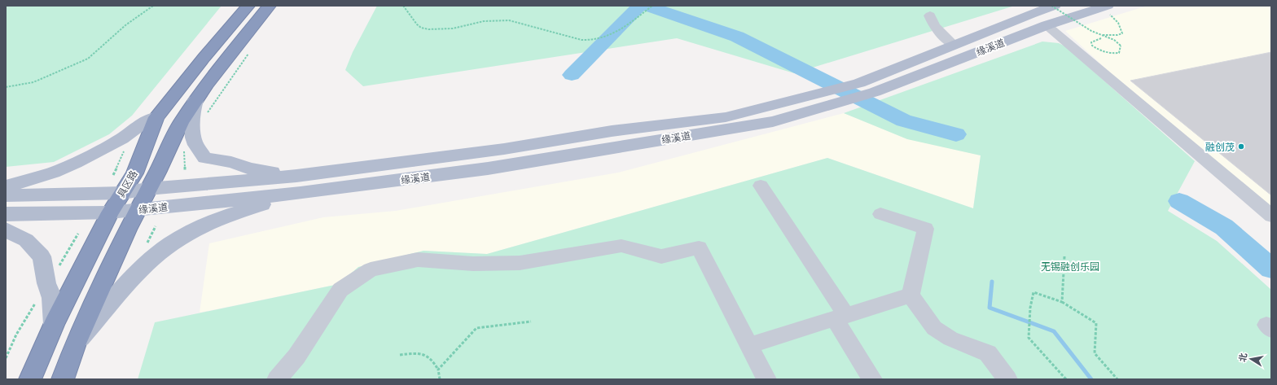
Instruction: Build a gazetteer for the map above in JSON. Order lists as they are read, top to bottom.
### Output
{
  "streets": {
    "highway": ["具区路"],
    "main road": ["缘溪道"]
  },
  "crossings": [
    ["缘溪道", "具区路"]
  ],
  "parks": ["无锡融创乐园"],
  "places": ["融创茂"],
  "north": "left"
}
